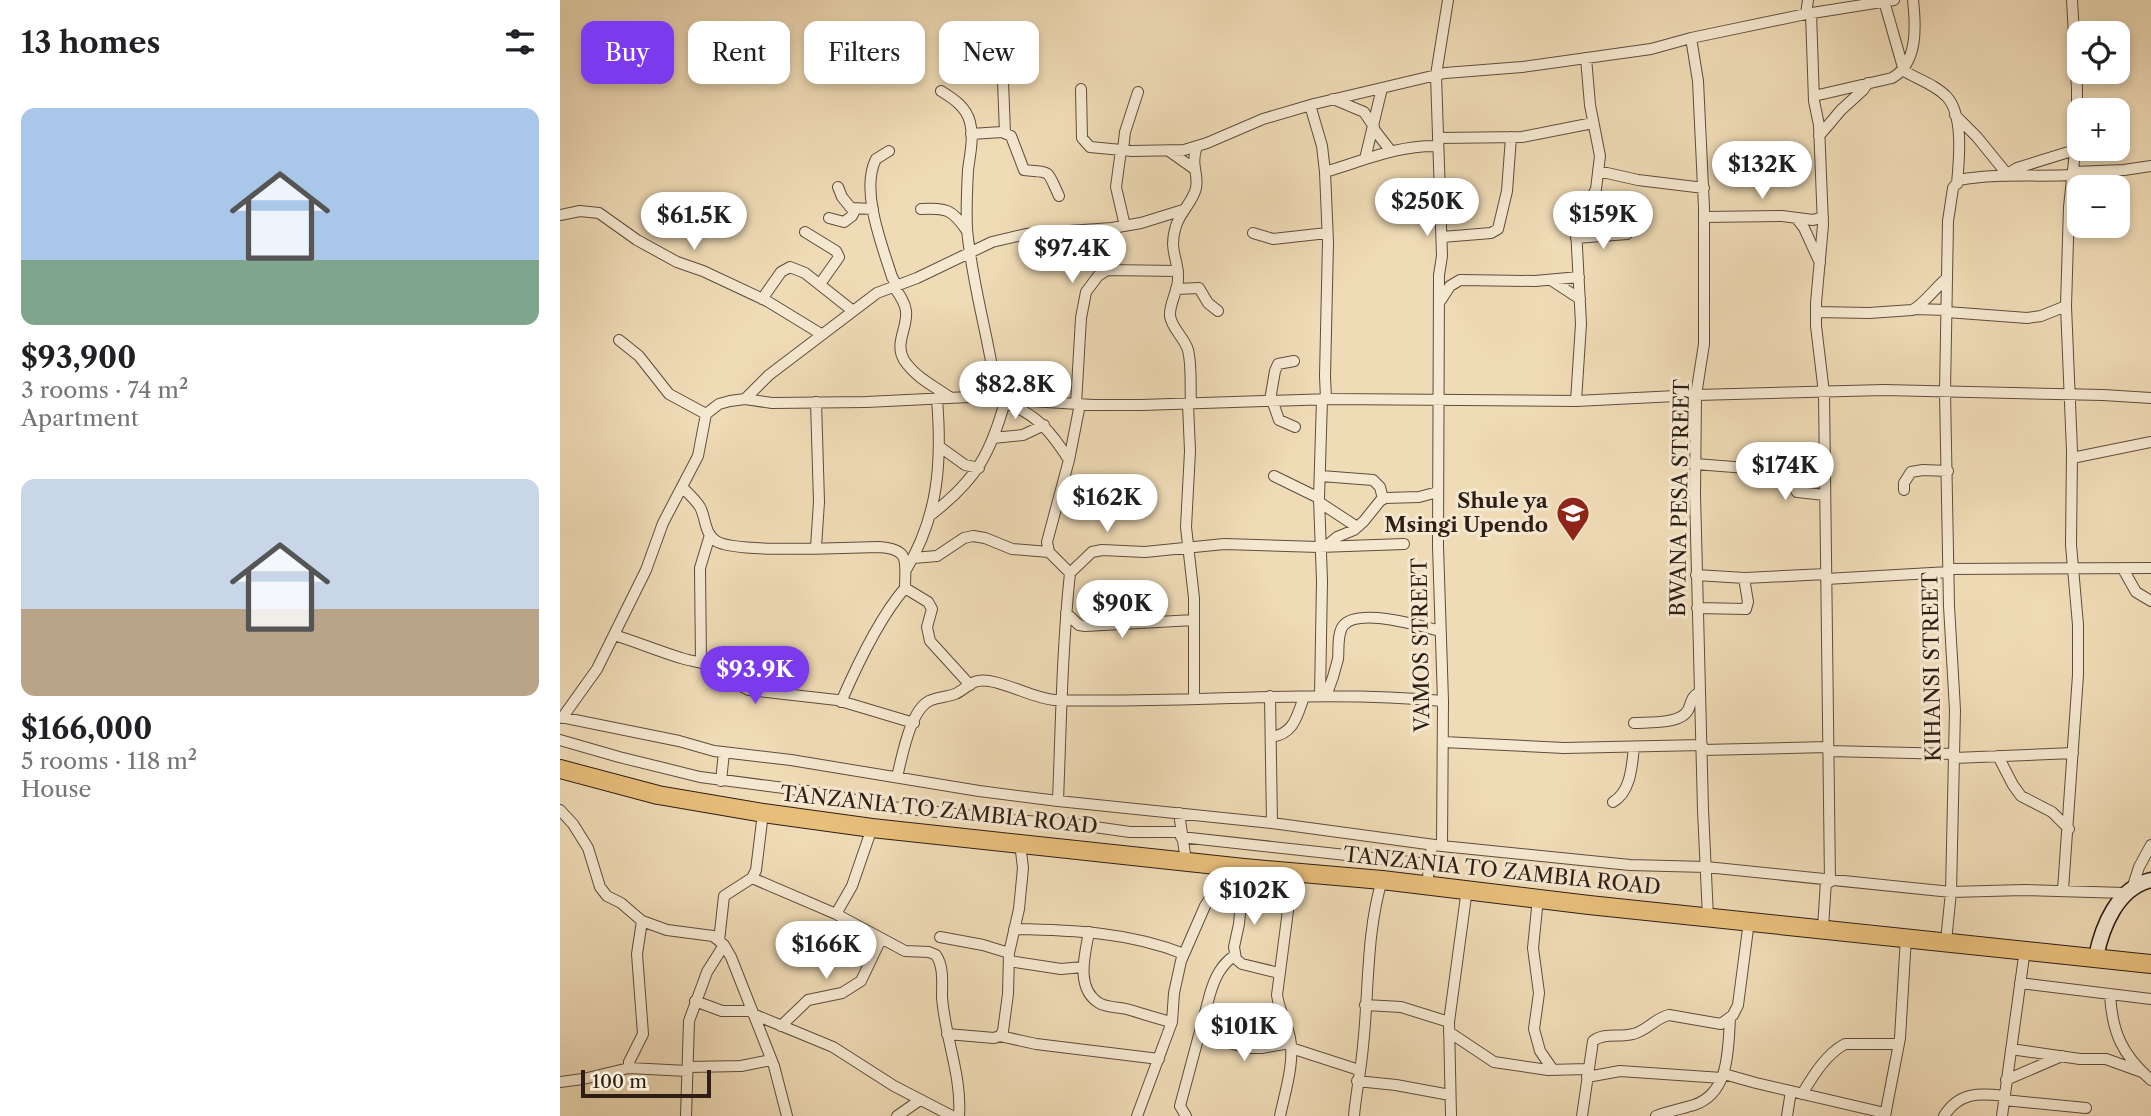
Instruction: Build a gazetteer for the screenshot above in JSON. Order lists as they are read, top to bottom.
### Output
{
  "streets": {
    "highway": ["TANZANIA TO ZAMBIA ROAD"],
    "street": ["BWANA PESA STREET", "VAMOS STREET", "KIHANSI STREET"]
  },
  "crossings": [
    ["BWANA PESA STREET", "TANZANIA TO ZAMBIA ROAD"],
    ["VAMOS STREET", "TANZANIA TO ZAMBIA ROAD"],
    ["KIHANSI STREET", "TANZANIA TO ZAMBIA ROAD"]
  ],
  "places": {
    "school or university": ["Shule ya Msingi Upendo"]
  },
  "scale_bar": "100 m",
  "page": {
    "heading": "13 homes",
    "map_buttons": ["+", "−"],
    "chip": [
      "Buy",
      "Rent",
      "Filters",
      "New"
    ],
    "list": [
      {
        "name": "$93,900",
        "note": "3 rooms · 74 m² · Apartment"
      },
      {
        "name": "$166,000",
        "note": "5 rooms · 118 m² · House"
      }
    ],
    "price": [
      "$132K",
      "$250K",
      "$159K",
      "$61.5K",
      "$97.4K",
      "$82.8K",
      "$174K",
      "$162K",
      "$90K",
      "$93.9K",
      "$102K",
      "$166K",
      "$101K"
    ],
    "scale": "100 m"
  }
}
